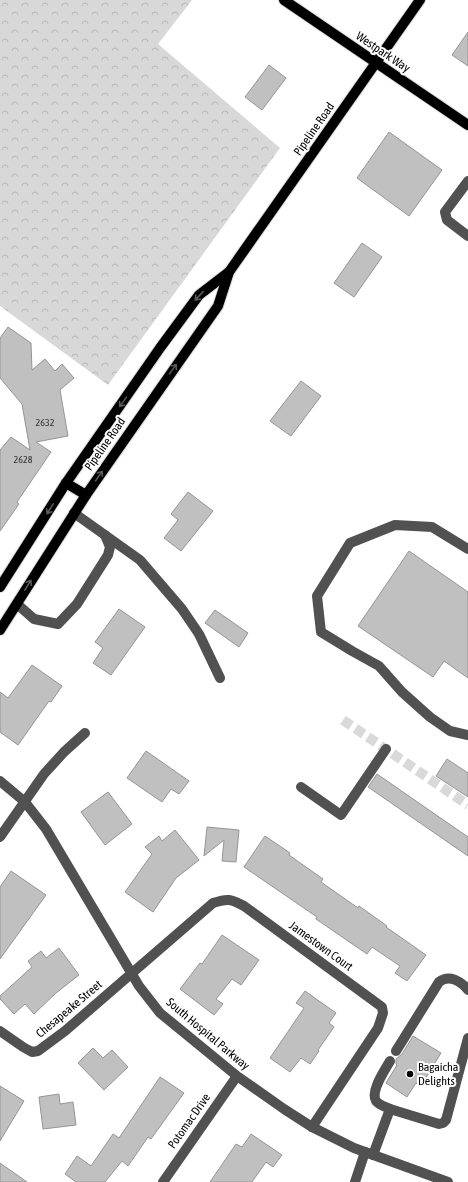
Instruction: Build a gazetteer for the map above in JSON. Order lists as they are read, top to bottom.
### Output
{
  "streets": {
    "main road": ["Westpark Way", "Pipeline Road"],
    "street": [
      "Jamestown Court",
      "Chesapeake Street",
      "South Hospital Parkway",
      "Potomac Drive"
    ]
  },
  "crossings": [
    ["Westpark Way", "Pipeline Road"],
    ["Jamestown Court", "Chesapeake Street"],
    ["Jamestown Court", "South Hospital Parkway"],
    ["Chesapeake Street", "South Hospital Parkway"],
    ["South Hospital Parkway", "Potomac Drive"]
  ],
  "places": ["Bagaicha Delights"],
  "house_numbers": ["2632", "2628"]
}
